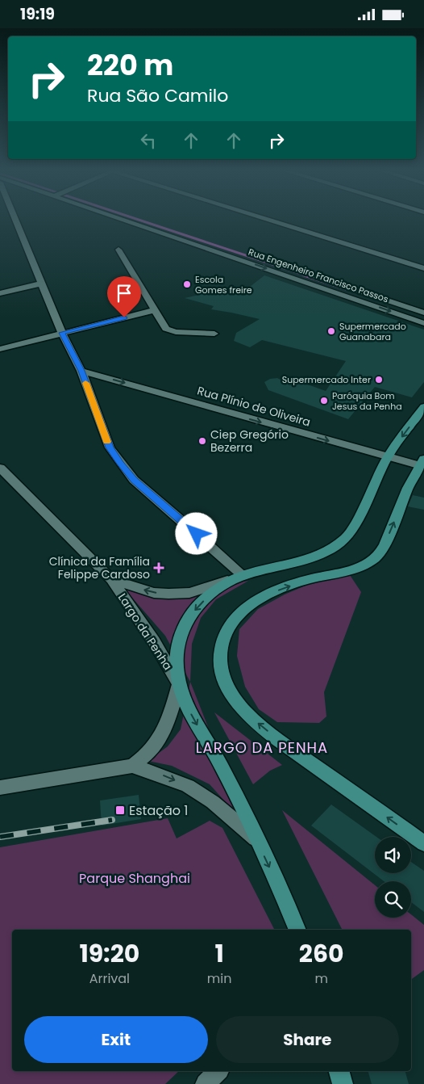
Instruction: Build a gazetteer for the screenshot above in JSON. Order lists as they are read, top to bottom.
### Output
{
  "streets": {
    "main road": ["Largo da Penha"],
    "street": ["Rua Engenheiro Francisco Passos", "Rua Plínio de Oliveira"]
  },
  "crossings": [
    ["Rua Plínio de Oliveira", "Largo da Penha"]
  ],
  "one_way": ["Rua Plínio de Oliveira", "Largo da Penha"],
  "districts": ["LARGO DA PENHA"],
  "parks": ["Parque Shanghai"],
  "places": {
    "other": [
      "Escola Gomes freire",
      "Supermercado Guanabara",
      "Supermercado Inter",
      "Paróquia Bom Jesus da Penha",
      "Ciep Gregório Bezerra"
    ],
    "health": ["Clínica da Família Felippe Cardoso"],
    "transit": ["Estação 1"]
  },
  "page": {
    "status": "19:19",
    "turn": ["220 m", "Rua São Camilo"],
    "eta": [
      "19:20",
      "Arrival",
      "1",
      "min",
      "260",
      "m"
    ],
    "buttons": ["Exit", "Share"]
  }
}
